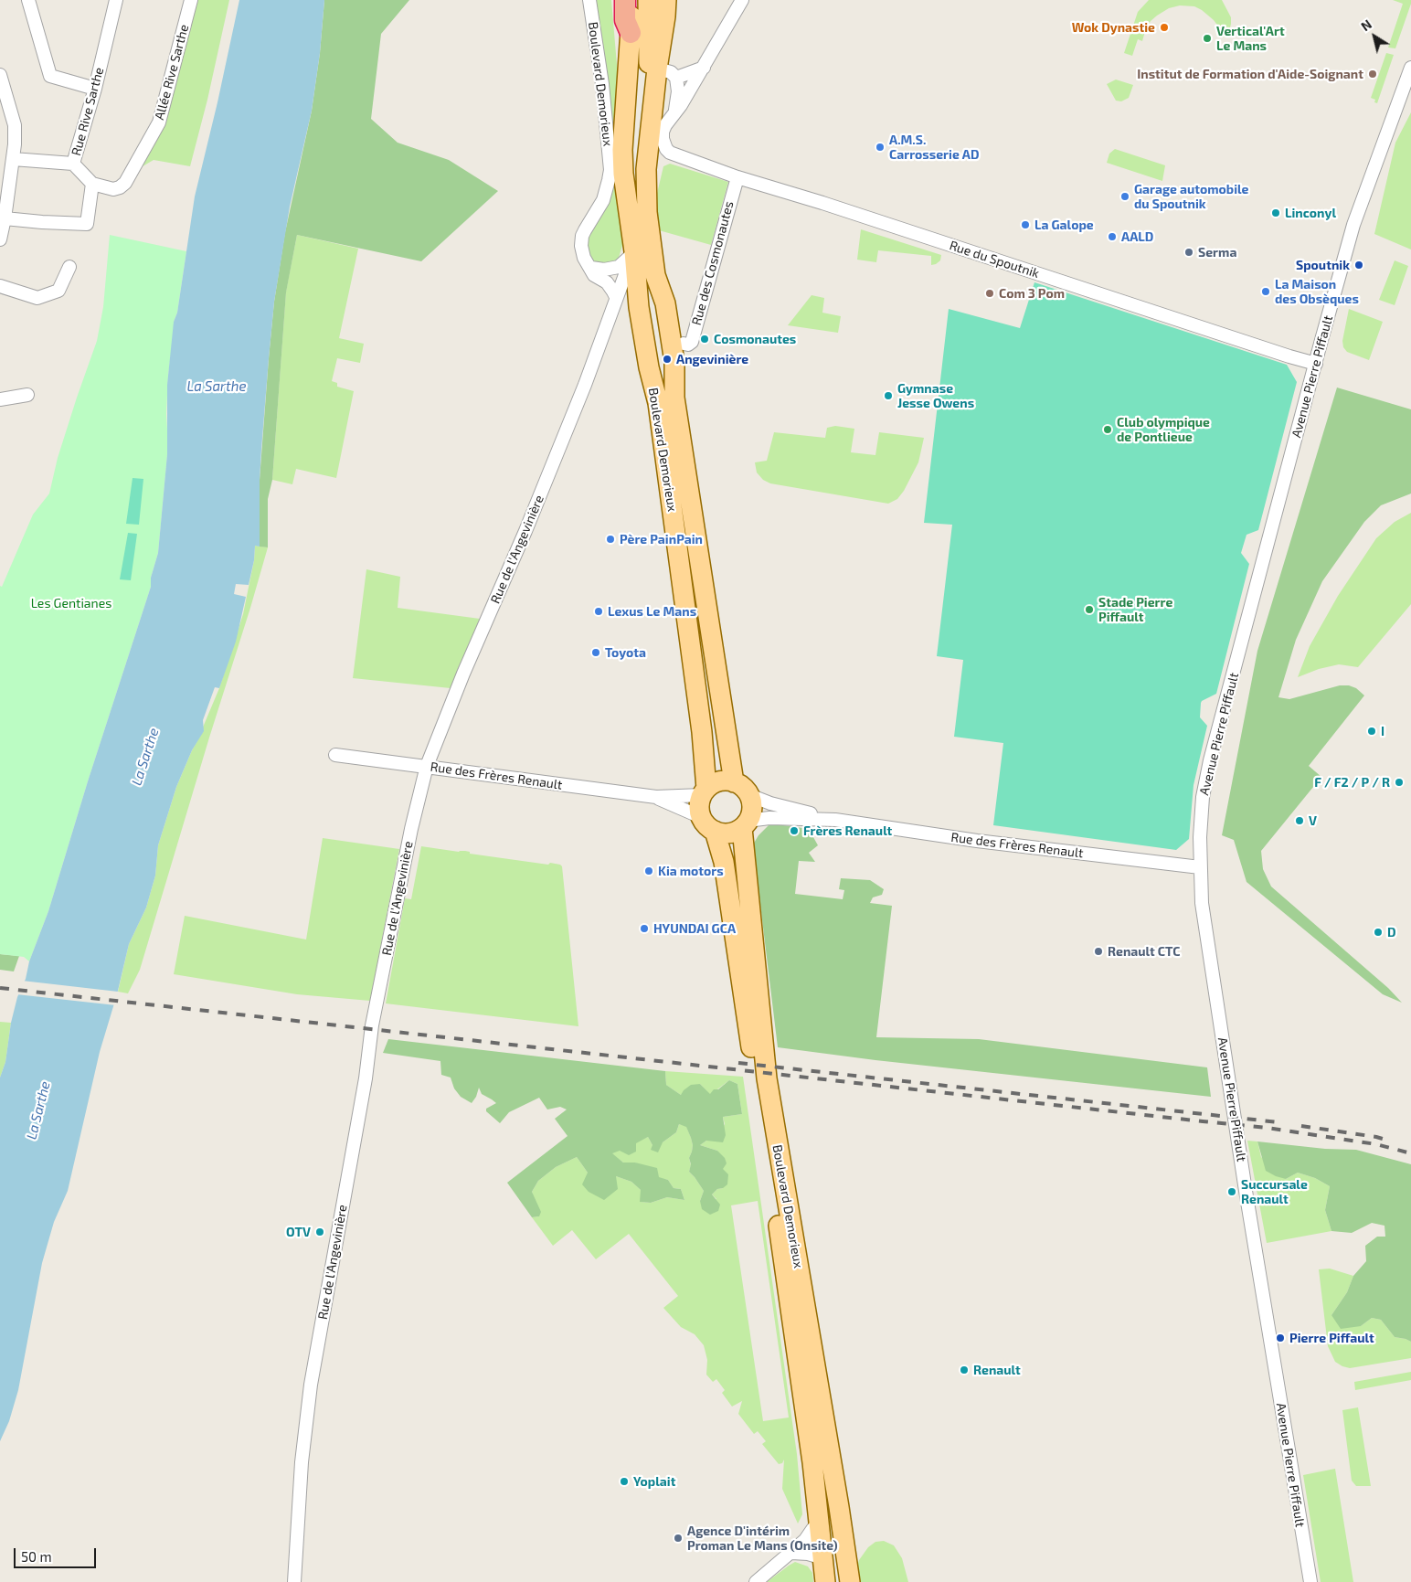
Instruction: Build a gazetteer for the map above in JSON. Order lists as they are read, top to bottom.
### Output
{
  "streets": {
    "main road": ["Boulevard Demorieux"],
    "street": [
      "Allée Rive Sarthe",
      "Rue Rive Sarthe",
      "Rue du Spoutnik",
      "Rue des Cosmonautes",
      "Avenue Pierre Piffault",
      "Rue de l'Angevinière",
      "Rue des Frères Renault"
    ]
  },
  "crossings": [
    ["Boulevard Demorieux", "Rue de l'Angevinière"],
    ["Boulevard Demorieux", "Rue des Frères Renault"],
    ["Rue du Spoutnik", "Rue des Cosmonautes"],
    ["Rue du Spoutnik", "Avenue Pierre Piffault"],
    ["Avenue Pierre Piffault", "Rue des Frères Renault"],
    ["Rue de l'Angevinière", "Rue des Frères Renault"]
  ],
  "water": ["La Sarthe"],
  "parks": ["Les Gentianes"],
  "places": [
    "Wok Dynastie",
    "Vertical'Art Le Mans",
    "Institut de Formation d'Aide-Soignant",
    "A.M.S. Carrosserie AD",
    "Garage automobile du Spoutnik",
    "Linconyl",
    "La Galope",
    "AALD",
    "Serma",
    "Spoutnik",
    "La Maison des Obsèques",
    "Com 3 Pom",
    "Cosmonautes",
    "Angevinière",
    "Gymnase Jesse Owens",
    "Club olympique de Pontlieue",
    "Père PainPain",
    "Stade Pierre Piffault",
    "Lexus Le Mans",
    "Toyota",
    "I",
    "F / F2 / P / R",
    "V",
    "Frères Renault",
    "Kia motors",
    "HYUNDAI GCA",
    "D",
    "Renault CTC",
    "Succursale Renault",
    "OTV",
    "Pierre Piffault",
    "Renault",
    "Yoplait",
    "Agence D'intérim Proman Le Mans (Onsite)"
  ],
  "scale_bar": "50 m",
  "north": "top left"
}
